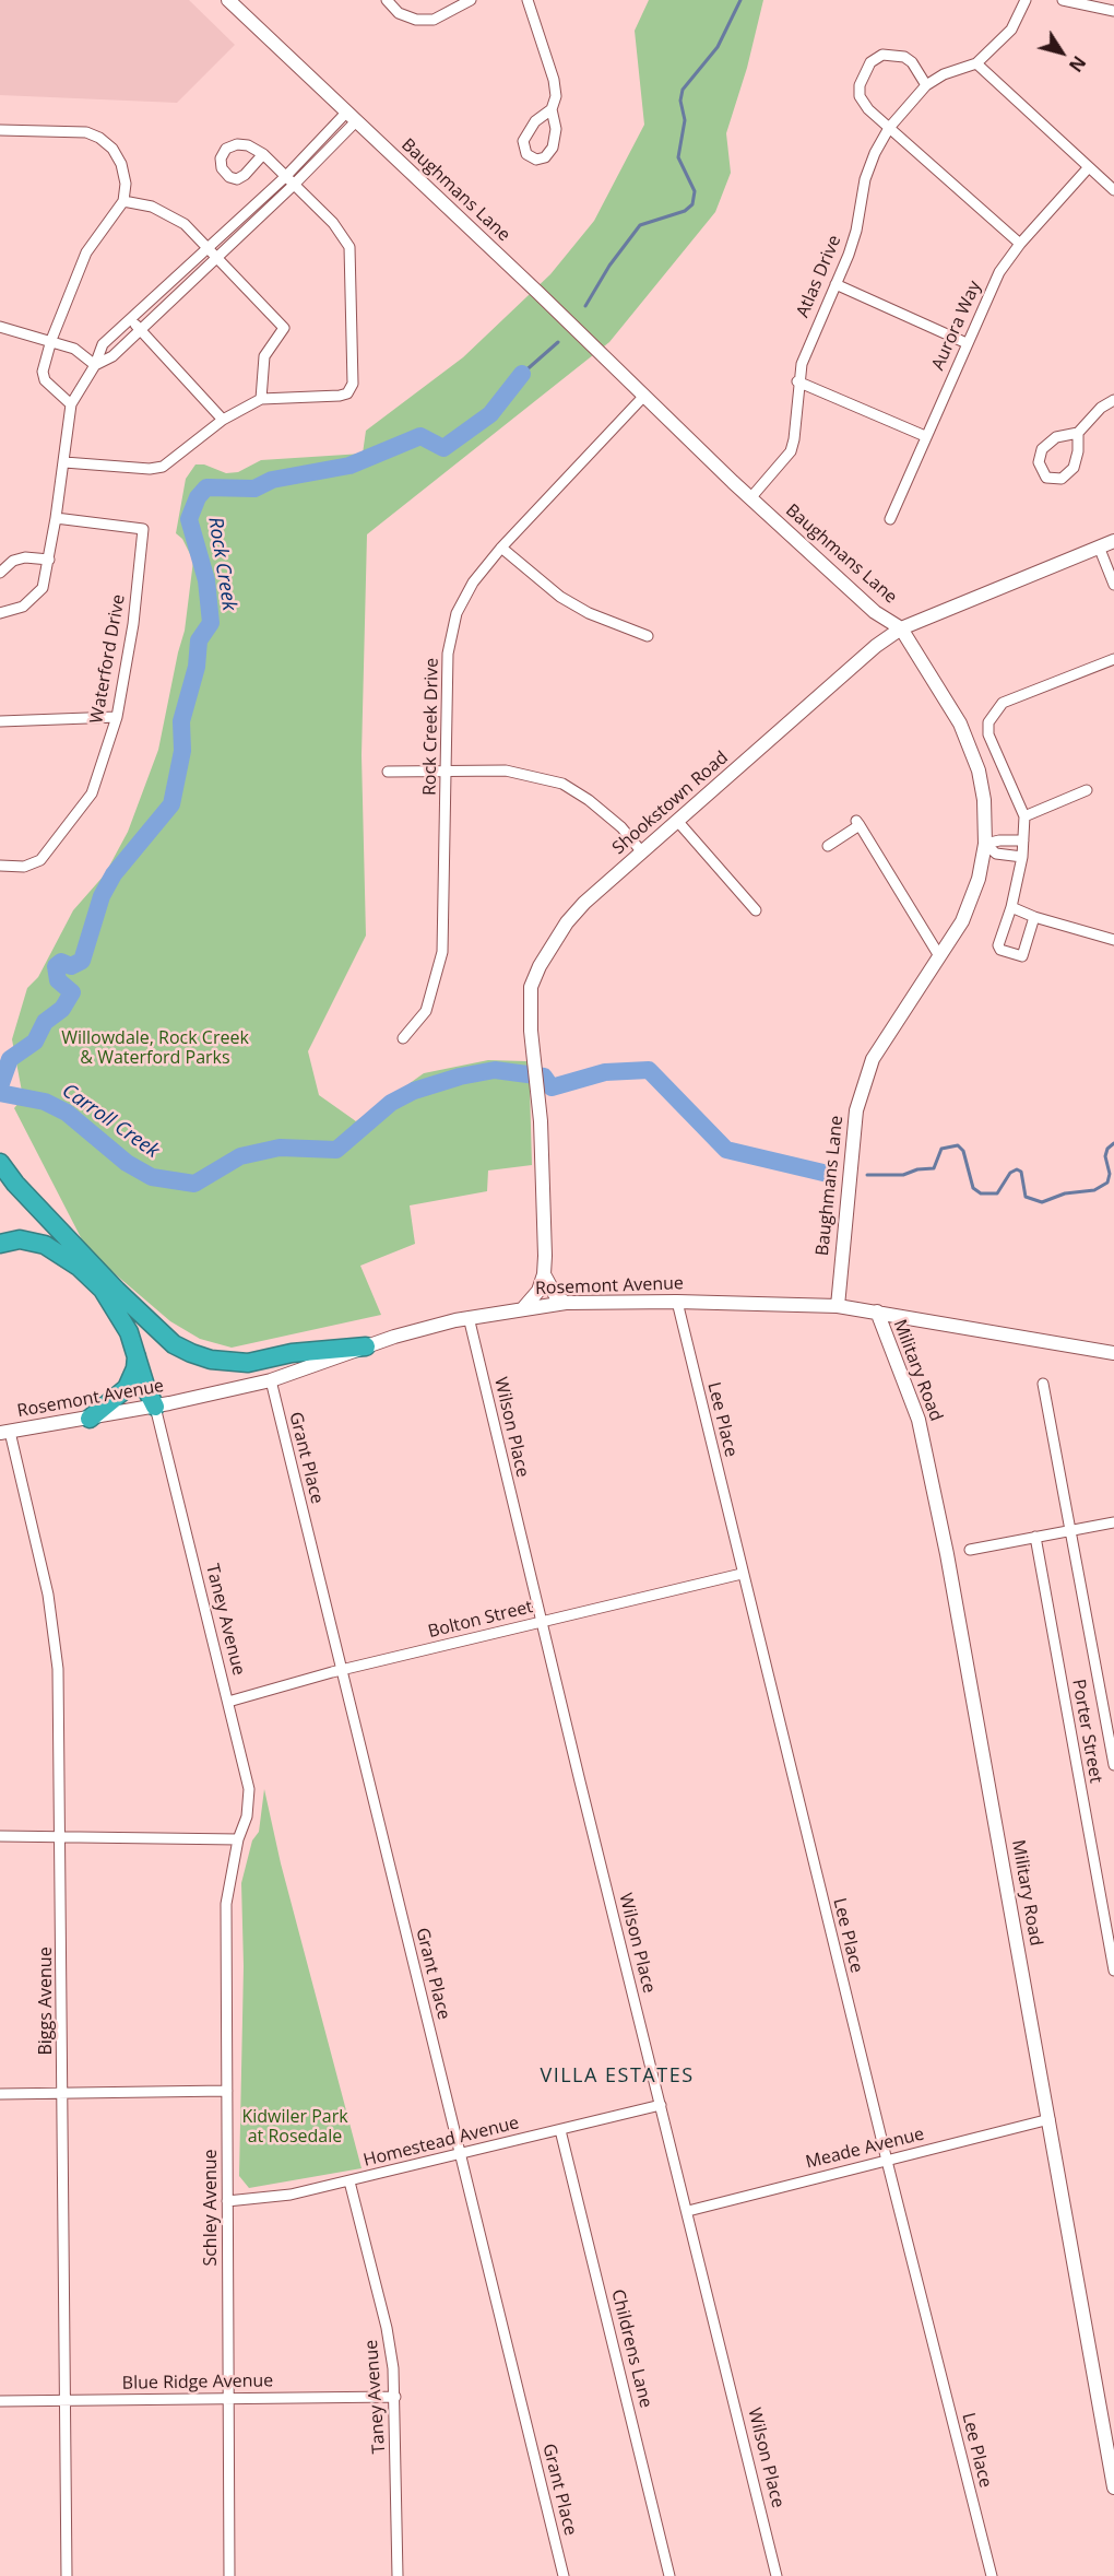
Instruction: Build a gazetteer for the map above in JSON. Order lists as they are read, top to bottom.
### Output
{
  "streets": {
    "main road": [
      "Baughmans Lane",
      "Shookstown Road",
      "Rosemont Avenue",
      "Military Road"
    ],
    "street": [
      "Atlas Drive",
      "Aurora Way",
      "Waterford Drive",
      "Rock Creek Drive",
      "Lee Place",
      "Wilson Place",
      "Grant Place",
      "Taney Avenue",
      "Bolton Street",
      "Porter Street",
      "Biggs Avenue",
      "Homestead Avenue",
      "Meade Avenue",
      "Schley Avenue",
      "Childrens Lane",
      "Blue Ridge Avenue"
    ]
  },
  "crossings": [
    ["Baughmans Lane", "Atlas Drive"],
    ["Baughmans Lane", "Rock Creek Drive"],
    ["Baughmans Lane", "Shookstown Road"],
    ["Baughmans Lane", "Rosemont Avenue"],
    ["Shookstown Road", "Rosemont Avenue"],
    ["Rosemont Avenue", "Military Road"],
    ["Rosemont Avenue", "Lee Place"],
    ["Rosemont Avenue", "Wilson Place"],
    ["Rosemont Avenue", "Grant Place"],
    ["Rosemont Avenue", "Taney Avenue"],
    ["Rosemont Avenue", "Biggs Avenue"],
    ["Military Road", "Meade Avenue"],
    ["Lee Place", "Bolton Street"],
    ["Lee Place", "Meade Avenue"],
    ["Wilson Place", "Bolton Street"],
    ["Wilson Place", "Homestead Avenue"],
    ["Wilson Place", "Meade Avenue"],
    ["Grant Place", "Bolton Street"],
    ["Grant Place", "Homestead Avenue"],
    ["Taney Avenue", "Bolton Street"],
    ["Taney Avenue", "Homestead Avenue"],
    ["Taney Avenue", "Schley Avenue"],
    ["Taney Avenue", "Blue Ridge Avenue"],
    ["Biggs Avenue", "Blue Ridge Avenue"],
    ["Homestead Avenue", "Schley Avenue"],
    ["Homestead Avenue", "Childrens Lane"],
    ["Schley Avenue", "Blue Ridge Avenue"]
  ],
  "districts": ["VILLA ESTATES"],
  "water": ["Rock Creek", "Carroll Creek"],
  "parks": ["Willowdale, Rock Creek & Waterford Parks", "Kidwiler Park at Rosedale"],
  "north": "bottom right"
}
